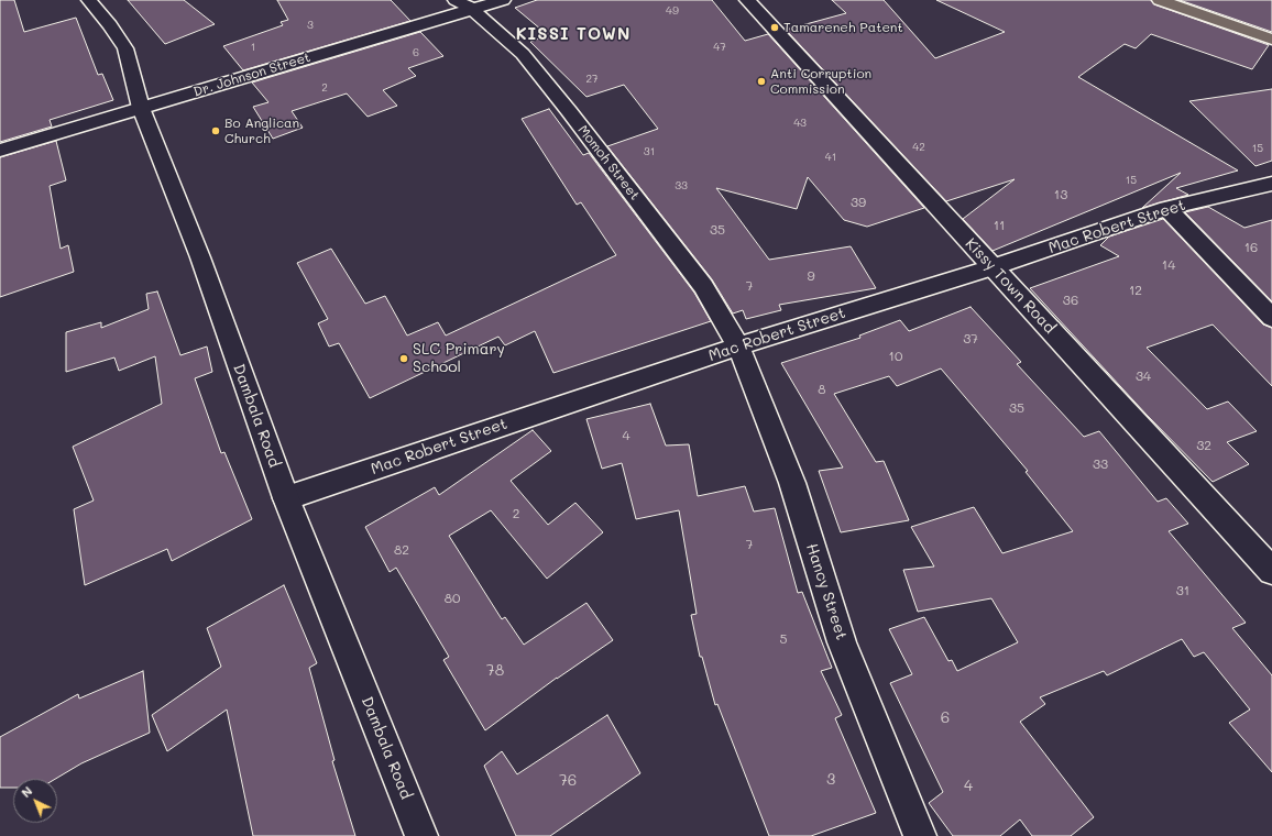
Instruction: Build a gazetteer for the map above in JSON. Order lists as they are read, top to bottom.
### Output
{
  "streets": {
    "street": [
      "Dr. Johnson Street",
      "Momoh Street",
      "Mac Robert Street",
      "Kissy Town Road",
      "Dambala Road",
      "Hancy Street"
    ]
  },
  "crossings": [
    ["Dr. Johnson Street", "Momoh Street"],
    ["Dr. Johnson Street", "Dambala Road"],
    ["Momoh Street", "Mac Robert Street"],
    ["Momoh Street", "Hancy Street"],
    ["Mac Robert Street", "Kissy Town Road"],
    ["Mac Robert Street", "Dambala Road"],
    ["Mac Robert Street", "Hancy Street"]
  ],
  "districts": ["KISSI TOWN"],
  "places": [
    "Tamareneh Patent",
    "Anti Corruption Commission",
    "Bo Anglican Church",
    "SLC Primary School"
  ],
  "house_numbers": [
    "49",
    "3",
    "1",
    "47",
    "6",
    "27",
    "2",
    "43",
    "42",
    "15",
    "31",
    "41",
    "15",
    "33",
    "13",
    "39",
    "11",
    "35",
    "16",
    "14",
    "9",
    "7",
    "12",
    "36",
    "37",
    "10",
    "34",
    "8",
    "35",
    "4",
    "32",
    "33",
    "2",
    "7",
    "82",
    "31",
    "80",
    "5",
    "78",
    "6",
    "3",
    "76",
    "4"
  ],
  "north": "top left"
}
